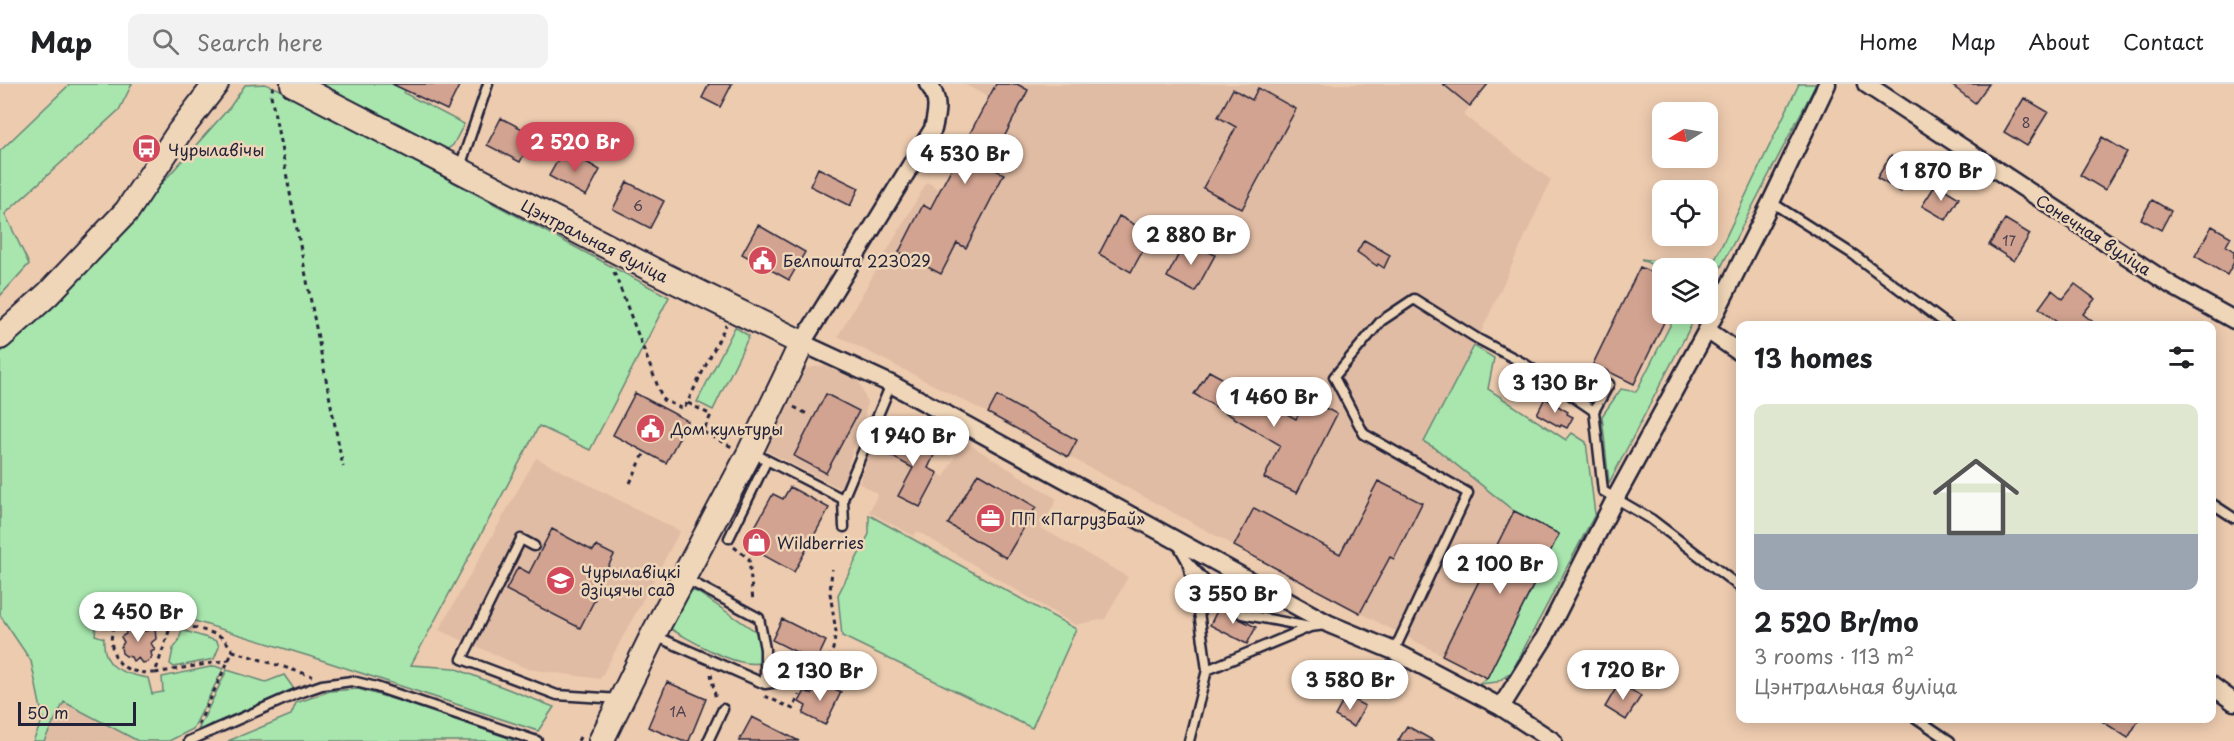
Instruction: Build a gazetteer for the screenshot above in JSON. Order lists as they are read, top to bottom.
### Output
{
  "streets": {
    "street": ["Сонечная вуліца", "Цэнтральная вуліца"]
  },
  "places": {
    "bus stop": ["Чурылавічы"],
    "public building": ["Белпошта 223029", "Дом культуры"],
    "office": ["ПП «ПагрузБай»"],
    "shop": ["Wildberries"],
    "school or university": ["Чурылавіцкі дзіцячы сад"]
  },
  "house_numbers": [
    "8",
    "6",
    "17",
    "1А"
  ],
  "scale_bar": "50 m",
  "north": "left",
  "page": {
    "header": "Map",
    "search": "Search here",
    "nav": [
      "Home",
      "Map",
      "About",
      "Contact"
    ],
    "price": [
      "2 520 Br",
      "4 530 Br",
      "1 870 Br",
      "2 880 Br",
      "3 130 Br",
      "1 460 Br",
      "1 940 Br",
      "2 100 Br",
      "3 550 Br",
      "2 450 Br",
      "1 720 Br",
      "2 130 Br",
      "3 580 Br"
    ],
    "heading": "13 homes",
    "list": [
      {
        "name": "2 520 Br/mo",
        "note": "3 rooms · 113 m² · Цэнтральная вуліца"
      }
    ],
    "scale": "50 m"
  }
}
